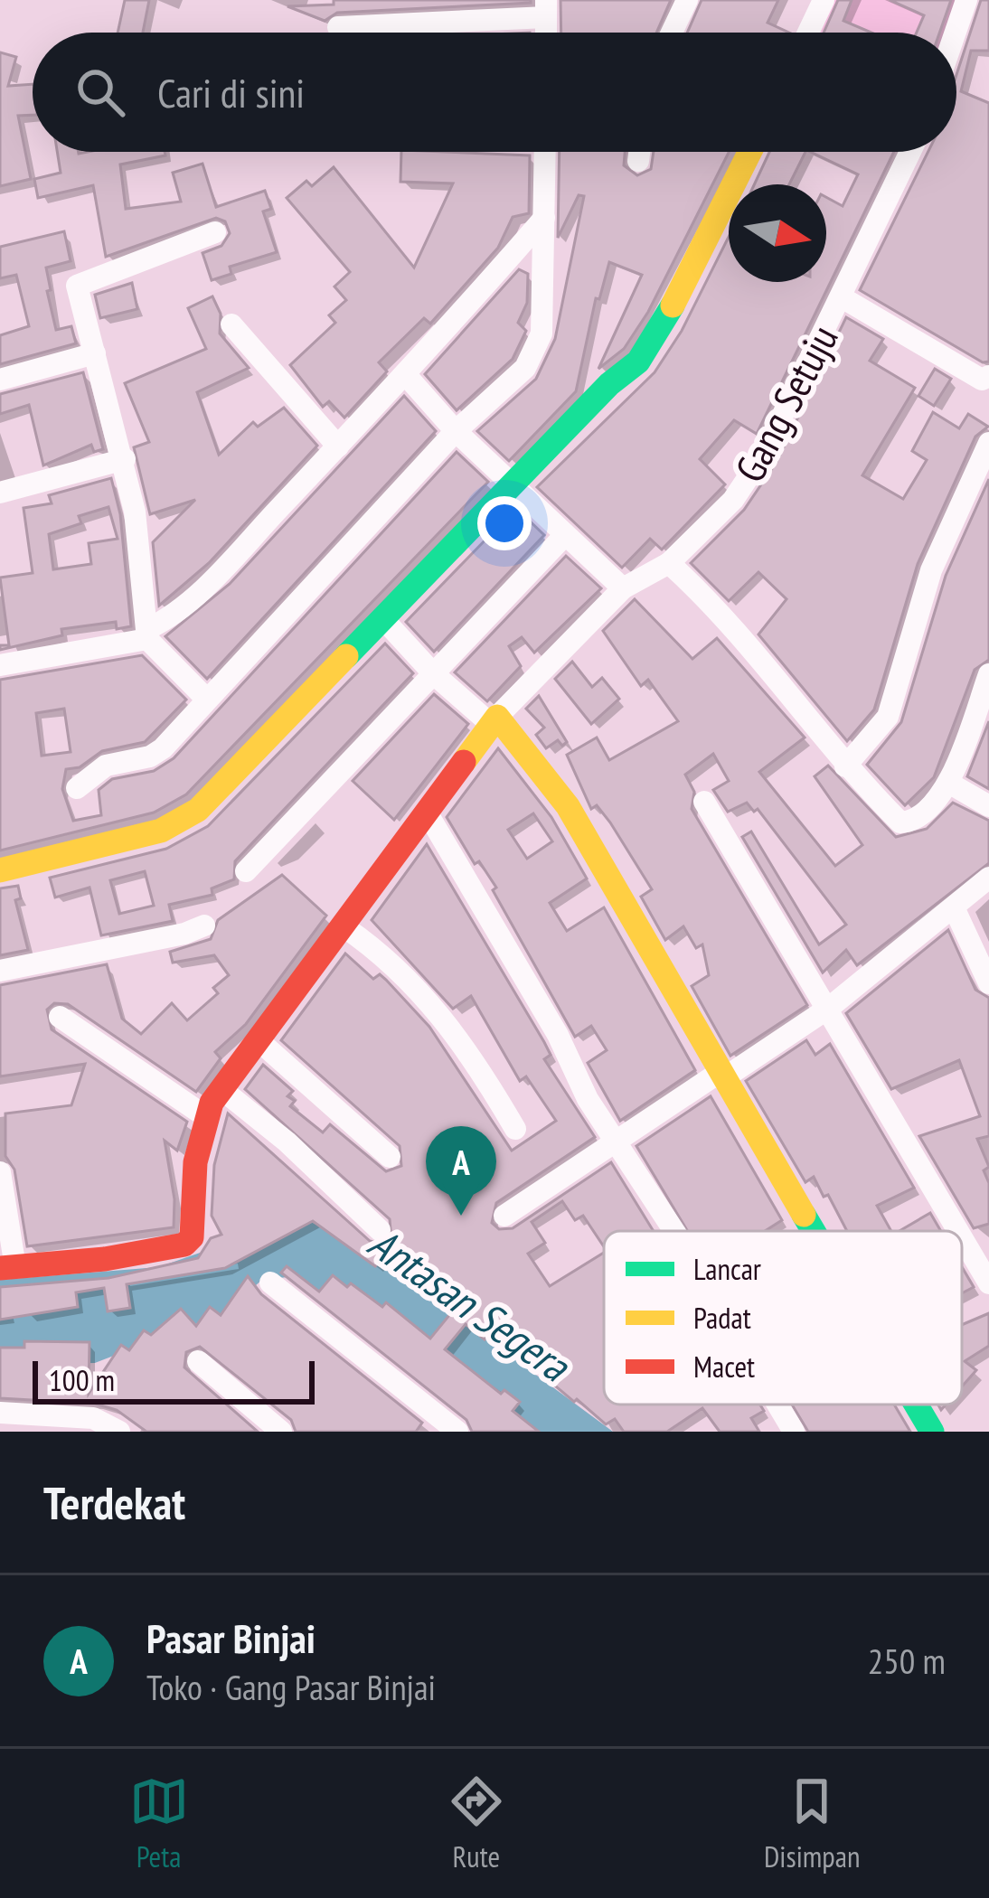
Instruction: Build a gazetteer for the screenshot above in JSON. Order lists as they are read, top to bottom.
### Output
{
  "streets": {
    "street": ["Gang Setuju"]
  },
  "water": ["Antasan Segera"],
  "legend": ["Lancar", "Padat", "Macet"],
  "scale_bar": "100 m",
  "north": "right",
  "page": {
    "search": "Cari di sini",
    "pins": "A",
    "scale": "100 m",
    "heading": "Terdekat",
    "list": [
      {
        "mark": "A",
        "name": "Pasar Binjai",
        "note": "Toko · Gang Pasar Binjai",
        "value": "250 m"
      }
    ],
    "nav": ["Peta", "Rute", "Disimpan"]
  }
}
